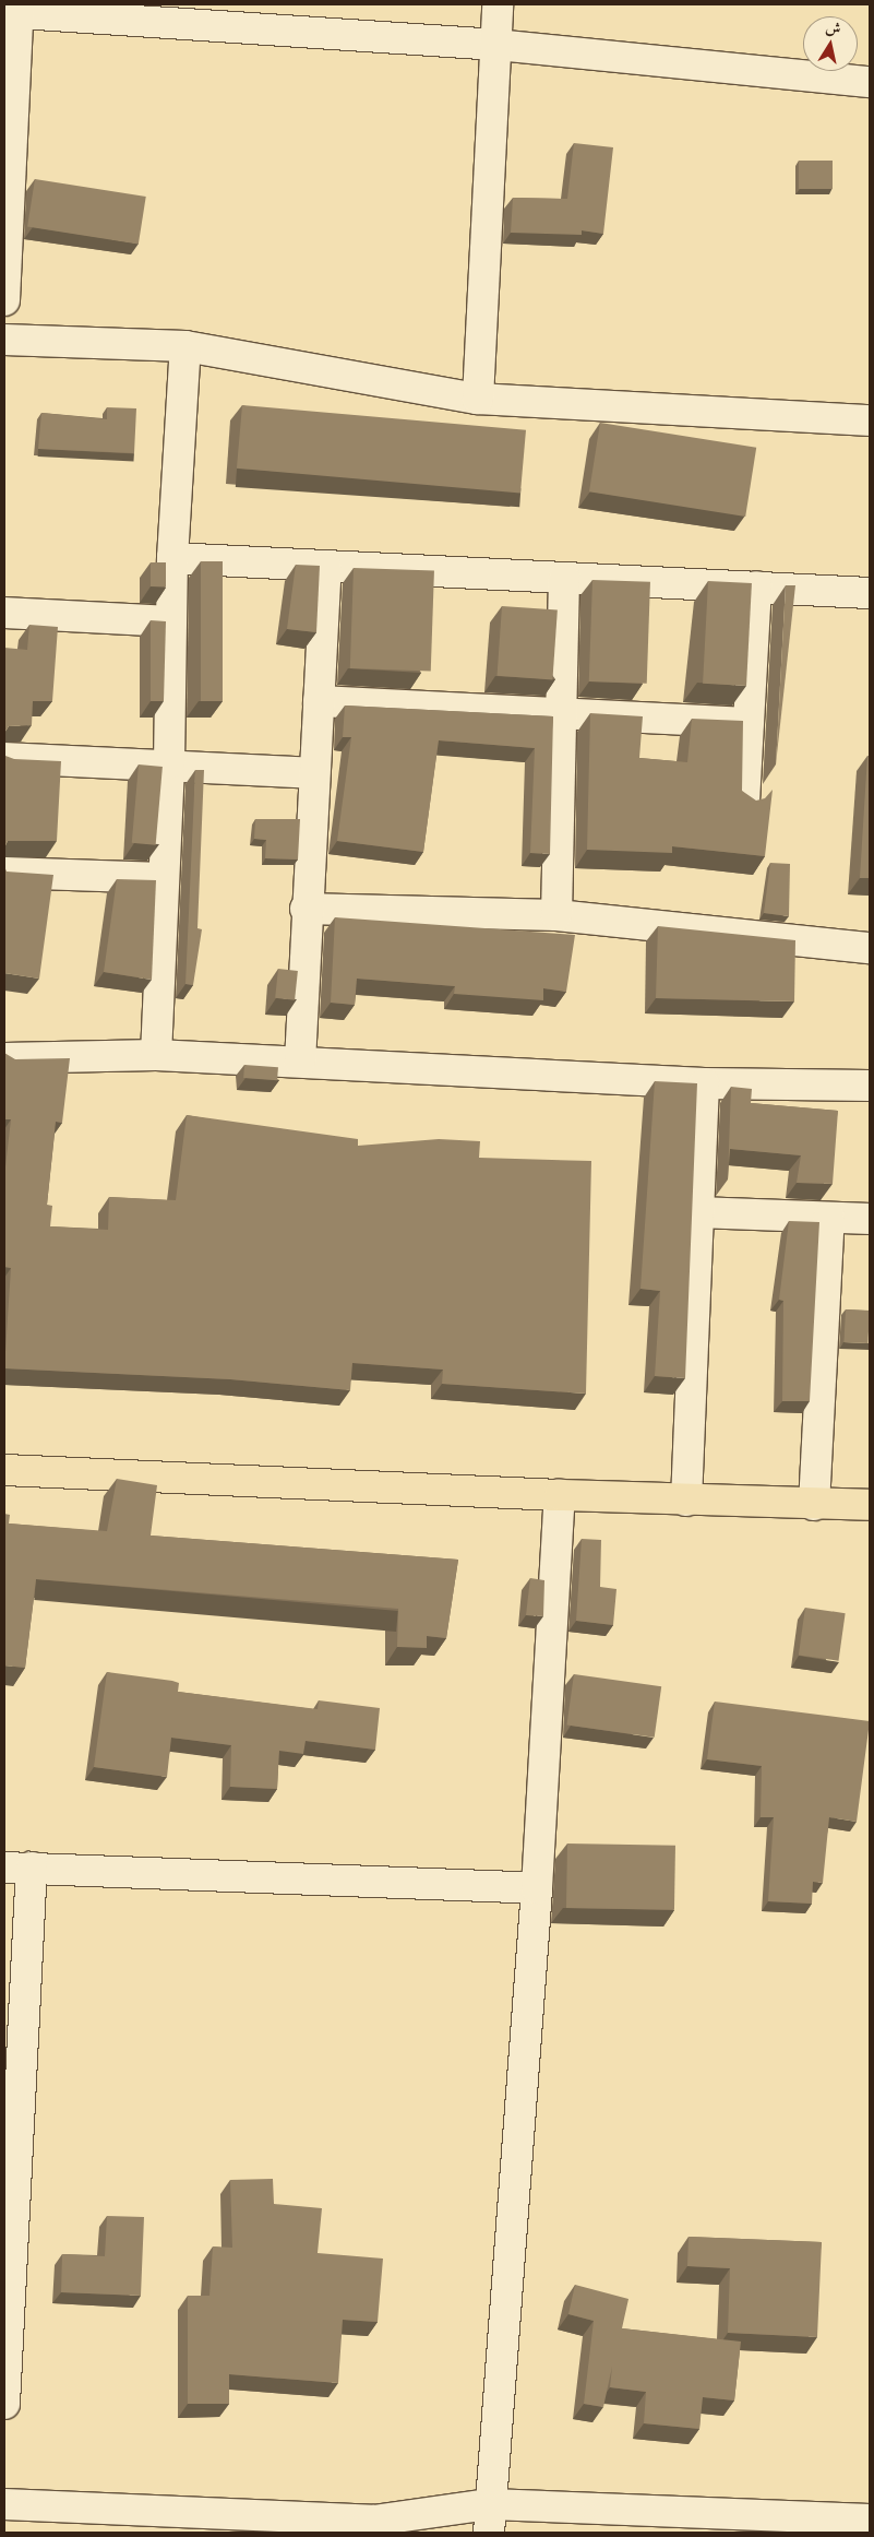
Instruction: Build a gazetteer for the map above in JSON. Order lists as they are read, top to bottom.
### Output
{
  "north": "top"
}
